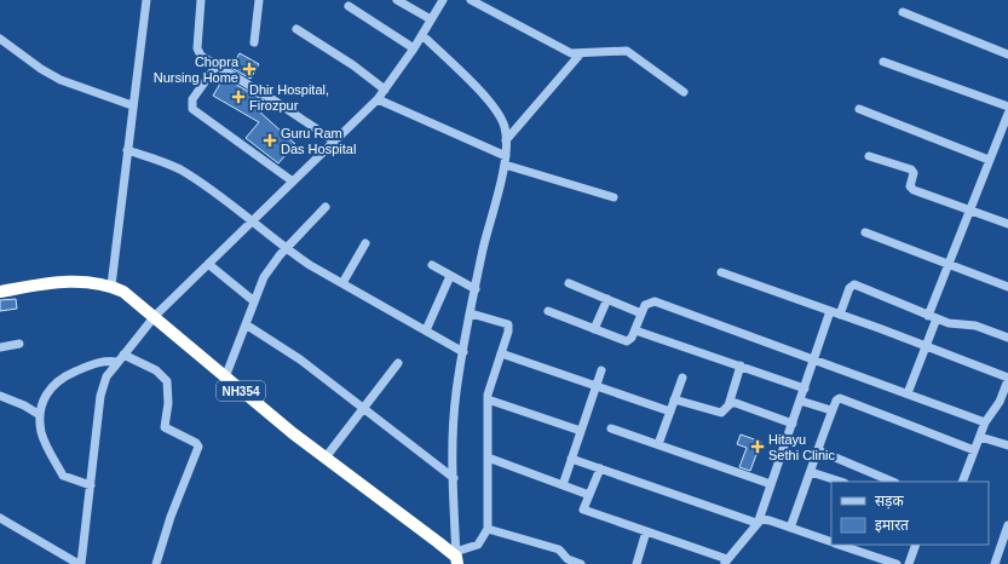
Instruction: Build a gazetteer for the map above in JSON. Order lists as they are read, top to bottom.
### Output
{
  "streets": {
    "highway": ["NH354"]
  },
  "places": {
    "health": [
      "Chopra Nursing Home",
      "Dhir Hospital, Firozpur",
      "Guru Ram Das Hospital",
      "Hitayu Sethi Clinic"
    ]
  },
  "legend": ["सड़क", "इमारत"]
}
